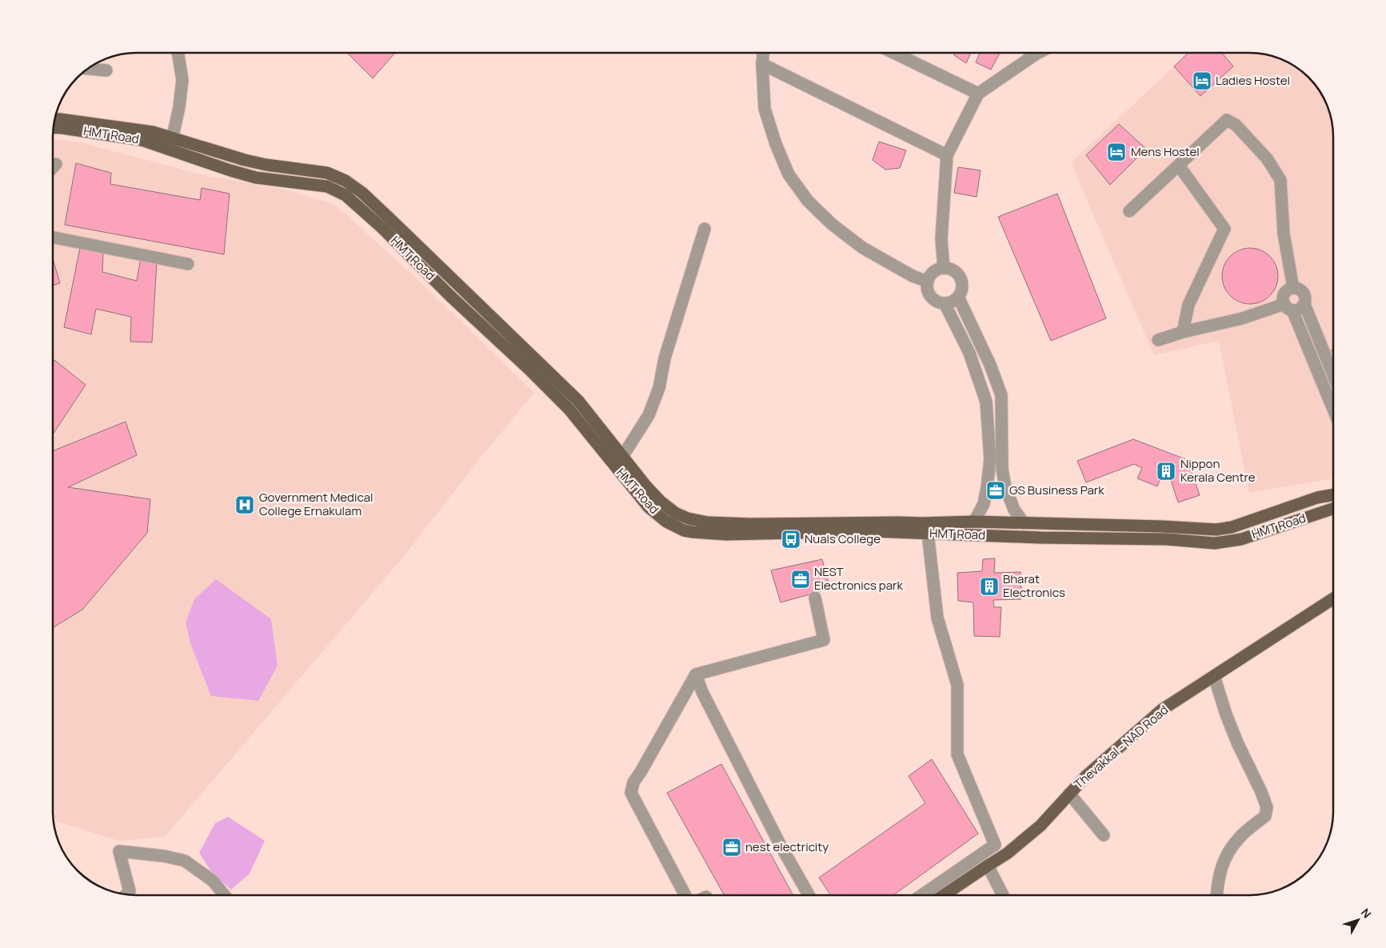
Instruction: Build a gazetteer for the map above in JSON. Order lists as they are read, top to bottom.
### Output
{
  "streets": {
    "main road": ["HMT Road", "Thevakkal - NAD Road"]
  },
  "places": {
    "hotel": ["Ladies Hostel", "Mens Hostel"],
    "building": ["Nippon Kerala Centre", "Bharat Electronics"],
    "office": ["GS Business Park", "NEST Electronics park", "nest electricity"],
    "hospital": ["Government Medical College Ernakulam"],
    "bus stop": ["Nuals College"]
  },
  "north": "top right"
}
